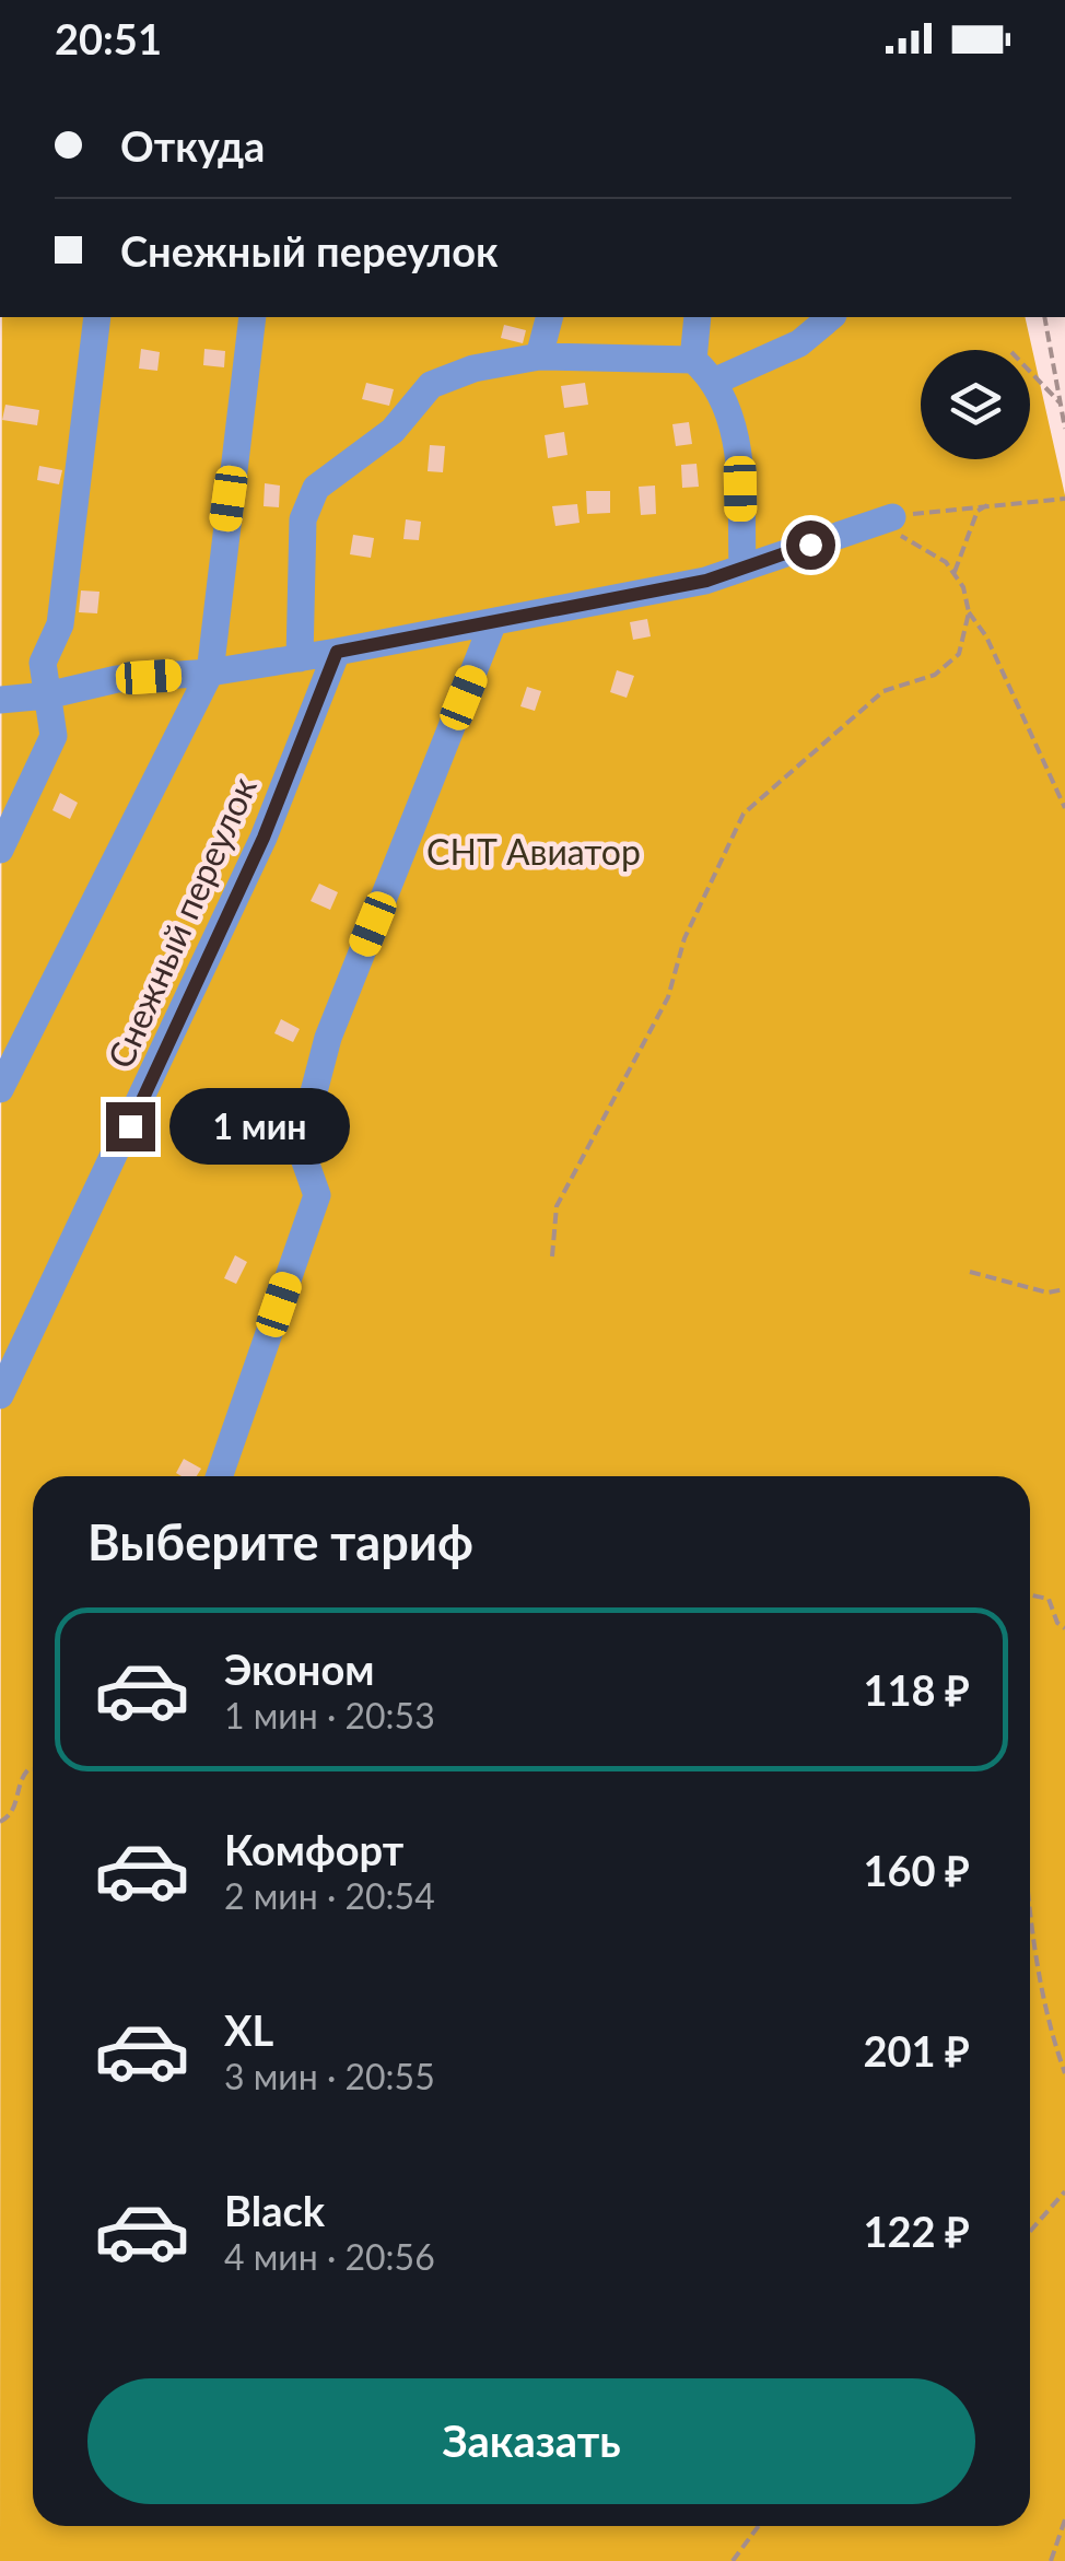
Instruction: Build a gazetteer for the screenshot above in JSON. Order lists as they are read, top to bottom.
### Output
{
  "streets": {
    "lane": ["Снежный переулок"]
  },
  "parks": ["СНТ Авиатор"],
  "page": {
    "status": "20:51",
    "banner": ["Откуда", "Снежный переулок"],
    "bubble": "1 мин",
    "heading": "Выберите тариф",
    "list": [
      {
        "name": "Эконом",
        "note": "1 мин · 20:53",
        "value": "118 ₽"
      },
      {
        "name": "Комфорт",
        "note": "2 мин · 20:54",
        "value": "160 ₽"
      },
      {
        "name": "XL",
        "note": "3 мин · 20:55",
        "value": "201 ₽"
      },
      {
        "name": "Black",
        "note": "4 мин · 20:56",
        "value": "122 ₽"
      }
    ],
    "buttons": "Заказать"
  }
}
